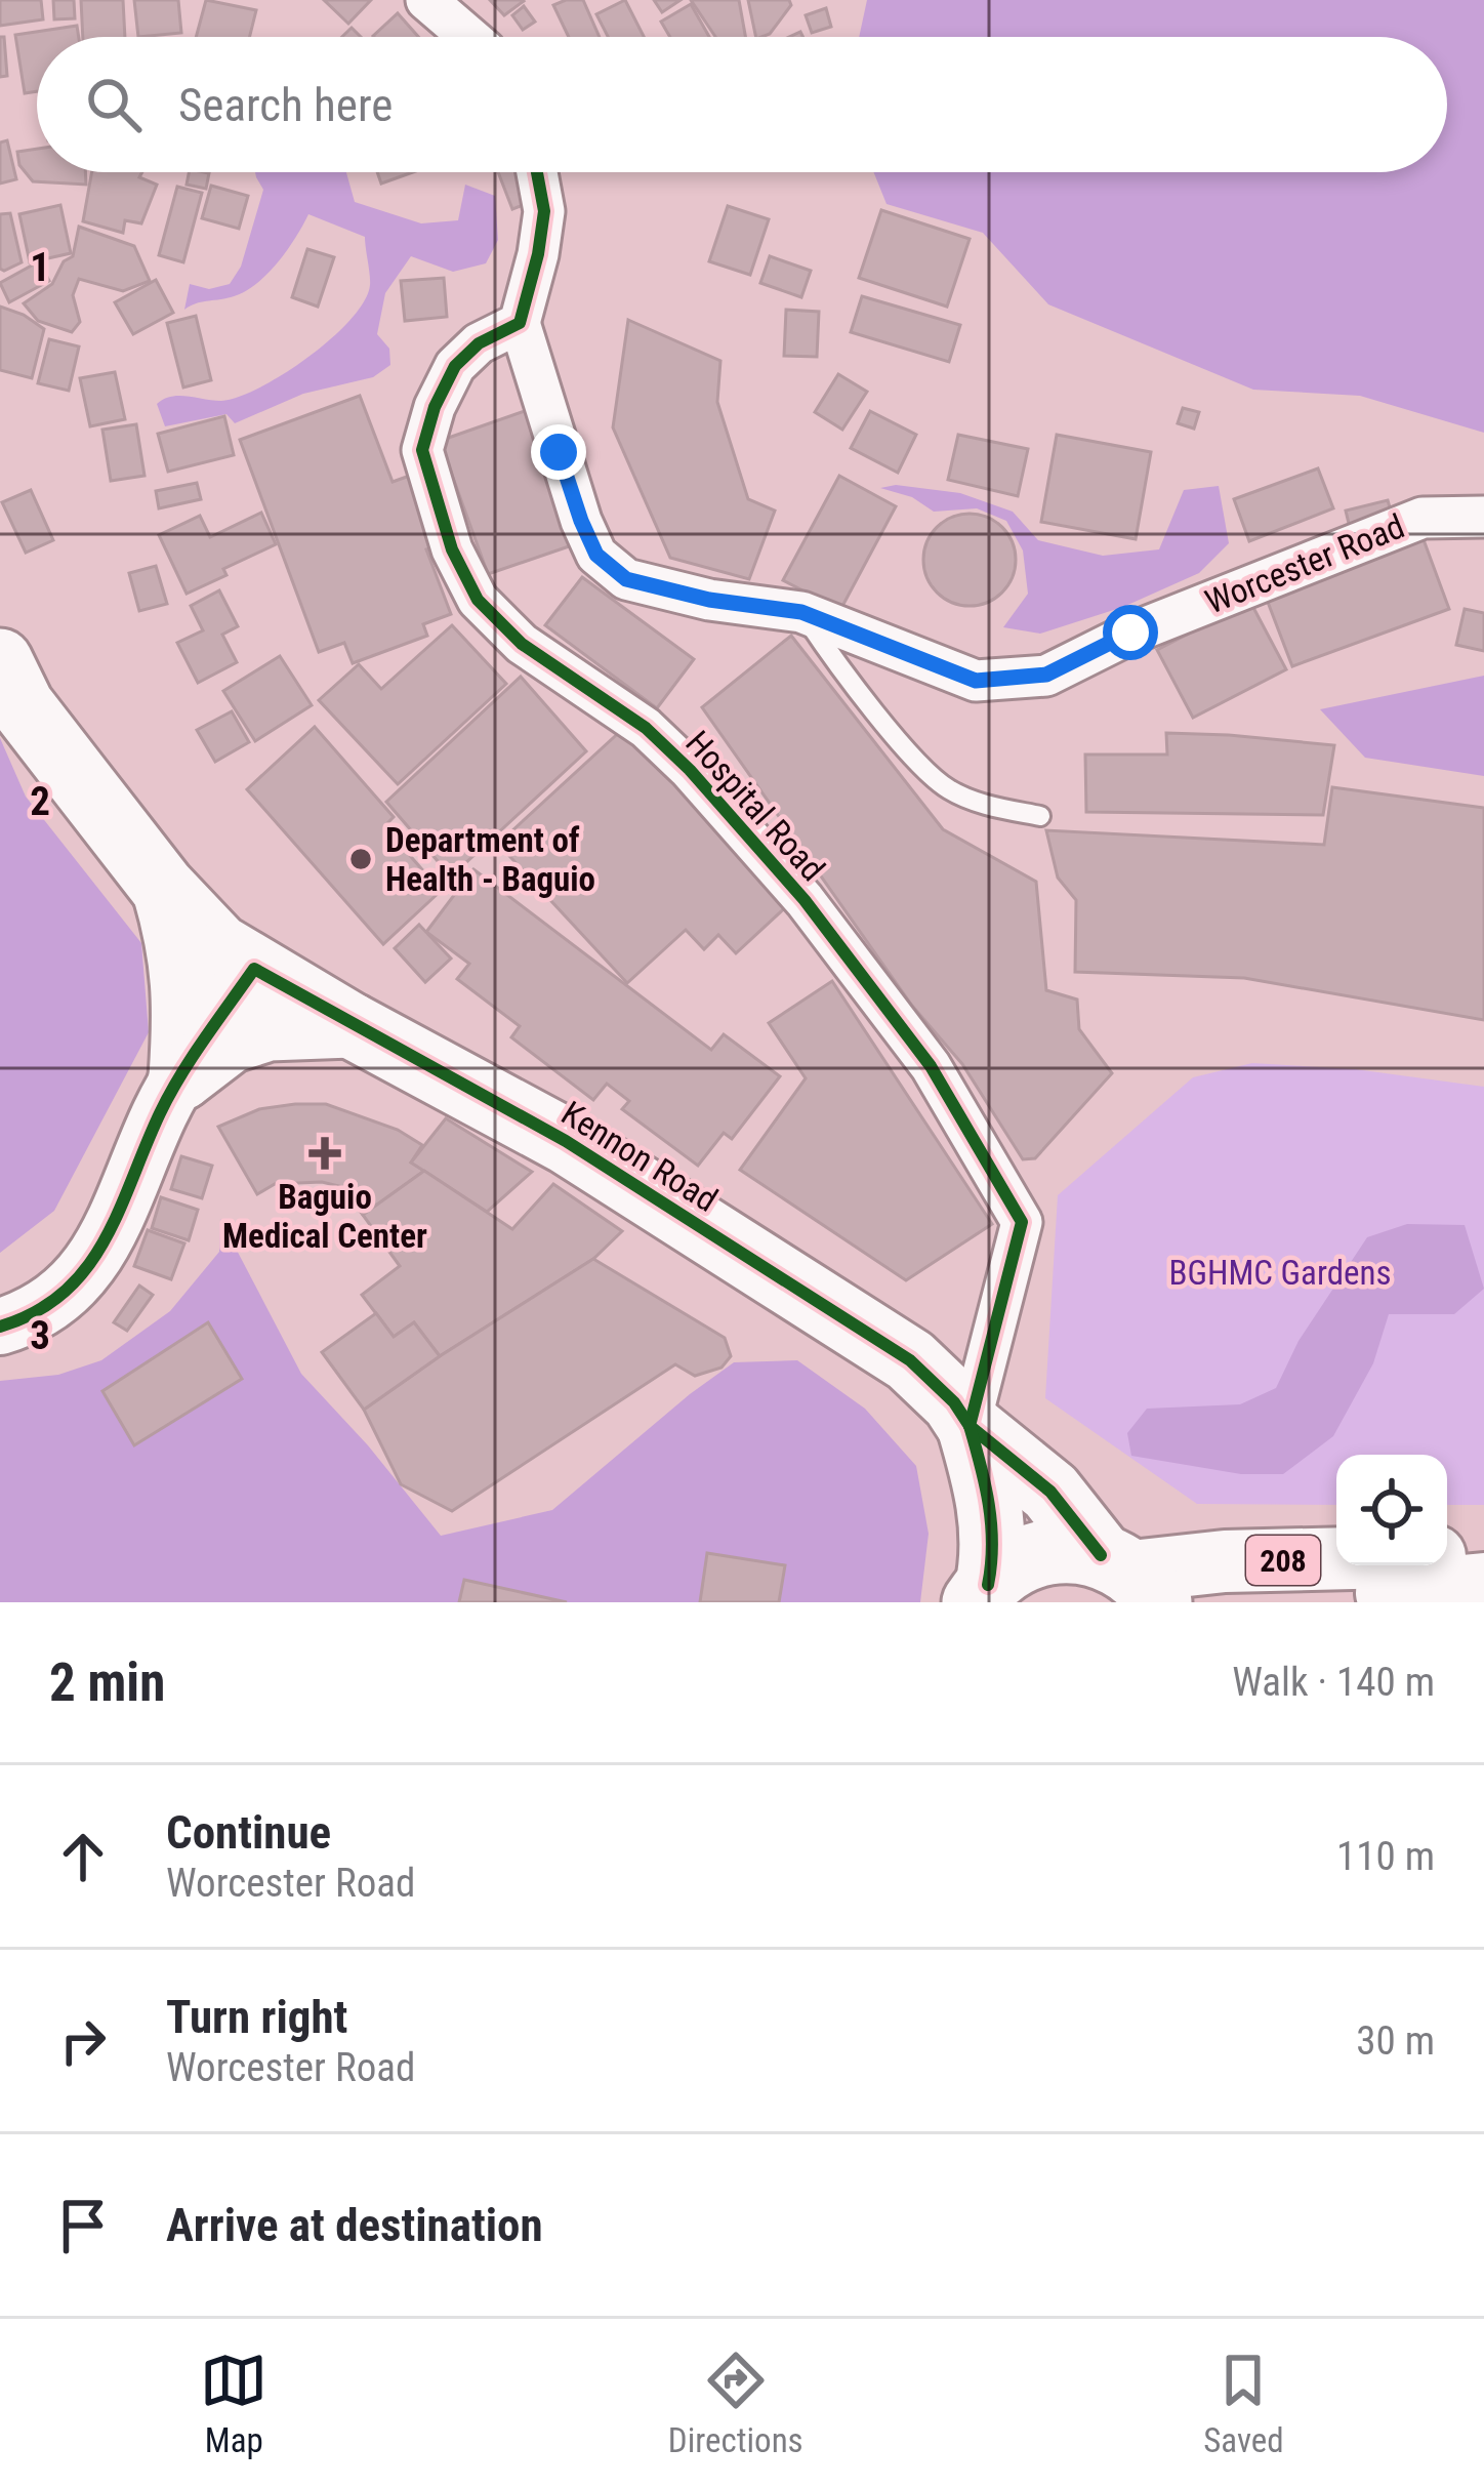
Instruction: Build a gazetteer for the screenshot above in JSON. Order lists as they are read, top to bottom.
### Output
{
  "streets": {
    "highway": ["Kennon Road"],
    "main road": ["208"],
    "street": ["Worcester Road", "Hospital Road"]
  },
  "crossings": [
    ["Worcester Road", "Hospital Road"],
    ["Hospital Road", "Kennon Road"],
    ["Kennon Road", "208"]
  ],
  "parks": ["BGHMC Gardens"],
  "places": {
    "other": ["Department of Health - Baguio"],
    "health": ["Baguio Medical Center"]
  },
  "page": {
    "search": "Search here",
    "heading": ["2 min", "Walk · 140 m"],
    "list": [
      ["Continue", "Worcester Road", "110 m"],
      ["Turn right", "Worcester Road", "30 m"],
      "Arrive at destination"
    ],
    "nav": ["Map", "Directions", "Saved"]
  },
  "grid": {
    "rows": ["1", "2", "3"]
  }
}
